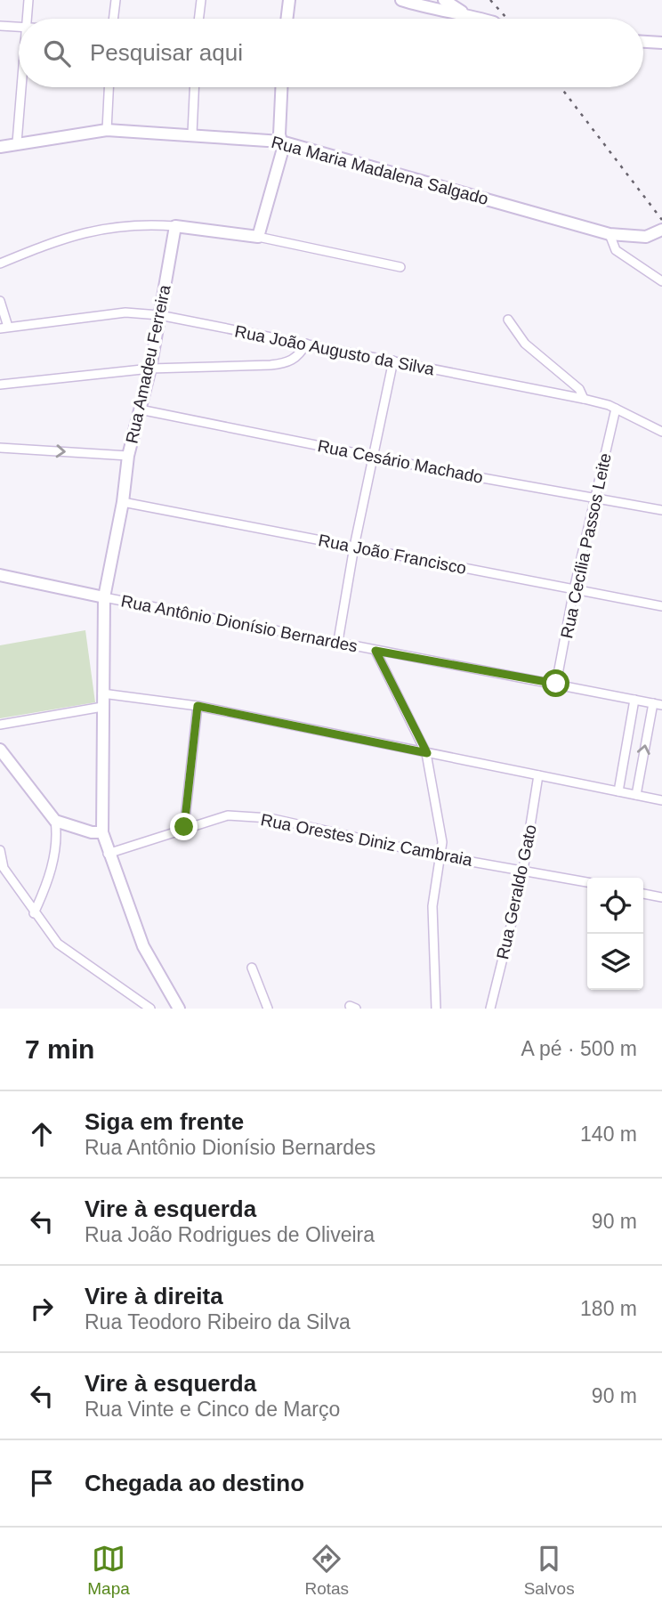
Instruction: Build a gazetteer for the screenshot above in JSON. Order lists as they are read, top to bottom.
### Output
{
  "streets": {
    "street": [
      "Rua Maria Madalena Salgado",
      "Rua João Augusto da Silva",
      "Rua Amadeu Ferreira",
      "Rua Cesário Machado",
      "Rua Cecília Passos Leite",
      "Rua João Francisco",
      "Rua Antônio Dionísio Bernardes",
      "Rua Orestes Diniz Cambraia",
      "Rua Geraldo Gato"
    ]
  },
  "crossings": [
    ["Rua João Augusto da Silva", "Rua Amadeu Ferreira"],
    ["Rua João Augusto da Silva", "Rua Cecília Passos Leite"],
    ["Rua Amadeu Ferreira", "Rua Cesário Machado"],
    ["Rua Amadeu Ferreira", "Rua João Francisco"],
    ["Rua Amadeu Ferreira", "Rua Antônio Dionísio Bernardes"],
    ["Rua Amadeu Ferreira", "Rua Orestes Diniz Cambraia"],
    ["Rua Cesário Machado", "Rua Cecília Passos Leite"],
    ["Rua Cecília Passos Leite", "Rua João Francisco"],
    ["Rua Cecília Passos Leite", "Rua Antônio Dionísio Bernardes"],
    ["Rua Orestes Diniz Cambraia", "Rua Geraldo Gato"]
  ],
  "page": {
    "search": "Pesquisar aqui",
    "heading": ["7 min", "A pé · 500 m"],
    "list": [
      ["Siga em frente", "Rua Antônio Dionísio Bernardes", "140 m"],
      ["Vire à esquerda", "Rua João Rodrigues de Oliveira", "90 m"],
      ["Vire à direita", "Rua Teodoro Ribeiro da Silva", "180 m"],
      ["Vire à esquerda", "Rua Vinte e Cinco de Março", "90 m"],
      "Chegada ao destino"
    ],
    "nav": ["Mapa", "Rotas", "Salvos"]
  }
}
